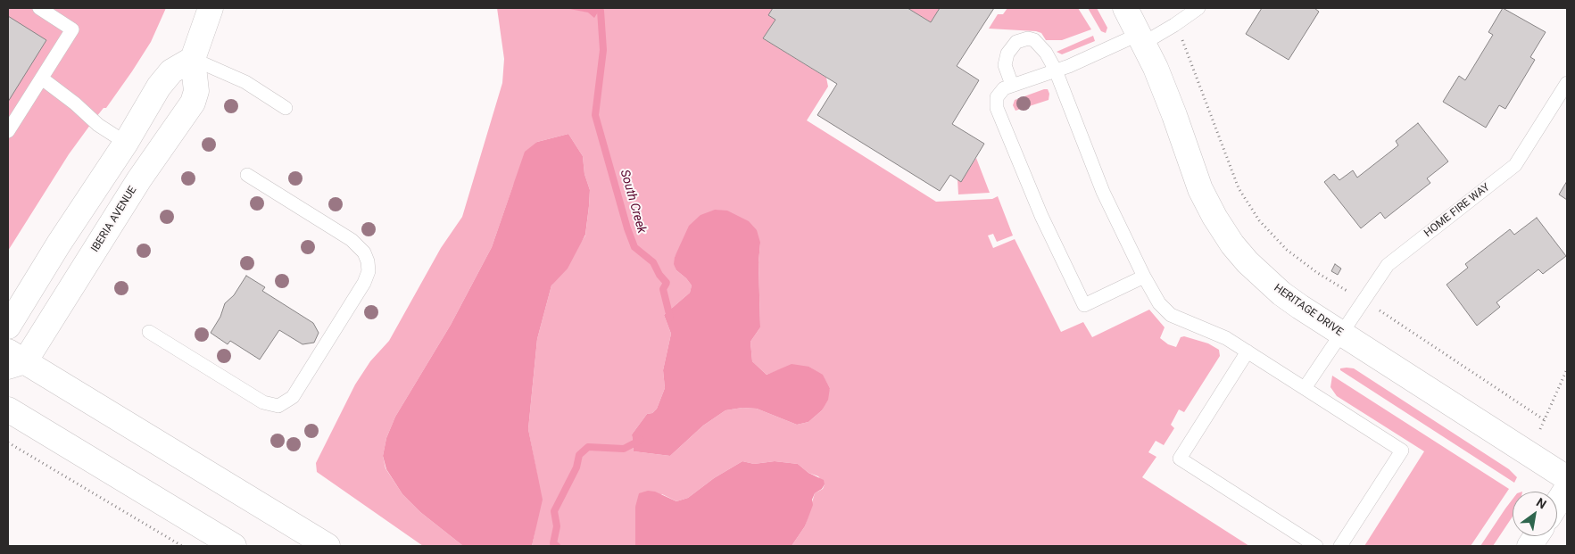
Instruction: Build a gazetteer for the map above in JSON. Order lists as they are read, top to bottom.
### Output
{
  "streets": {
    "street": ["IBERIA AVENUE", "HERITAGE DRIVE"],
    "lane": ["HOME FIRE WAY"]
  },
  "crossings": [
    ["HOME FIRE WAY", "HERITAGE DRIVE"]
  ],
  "water": ["South Creek"],
  "north": "top right"
}
